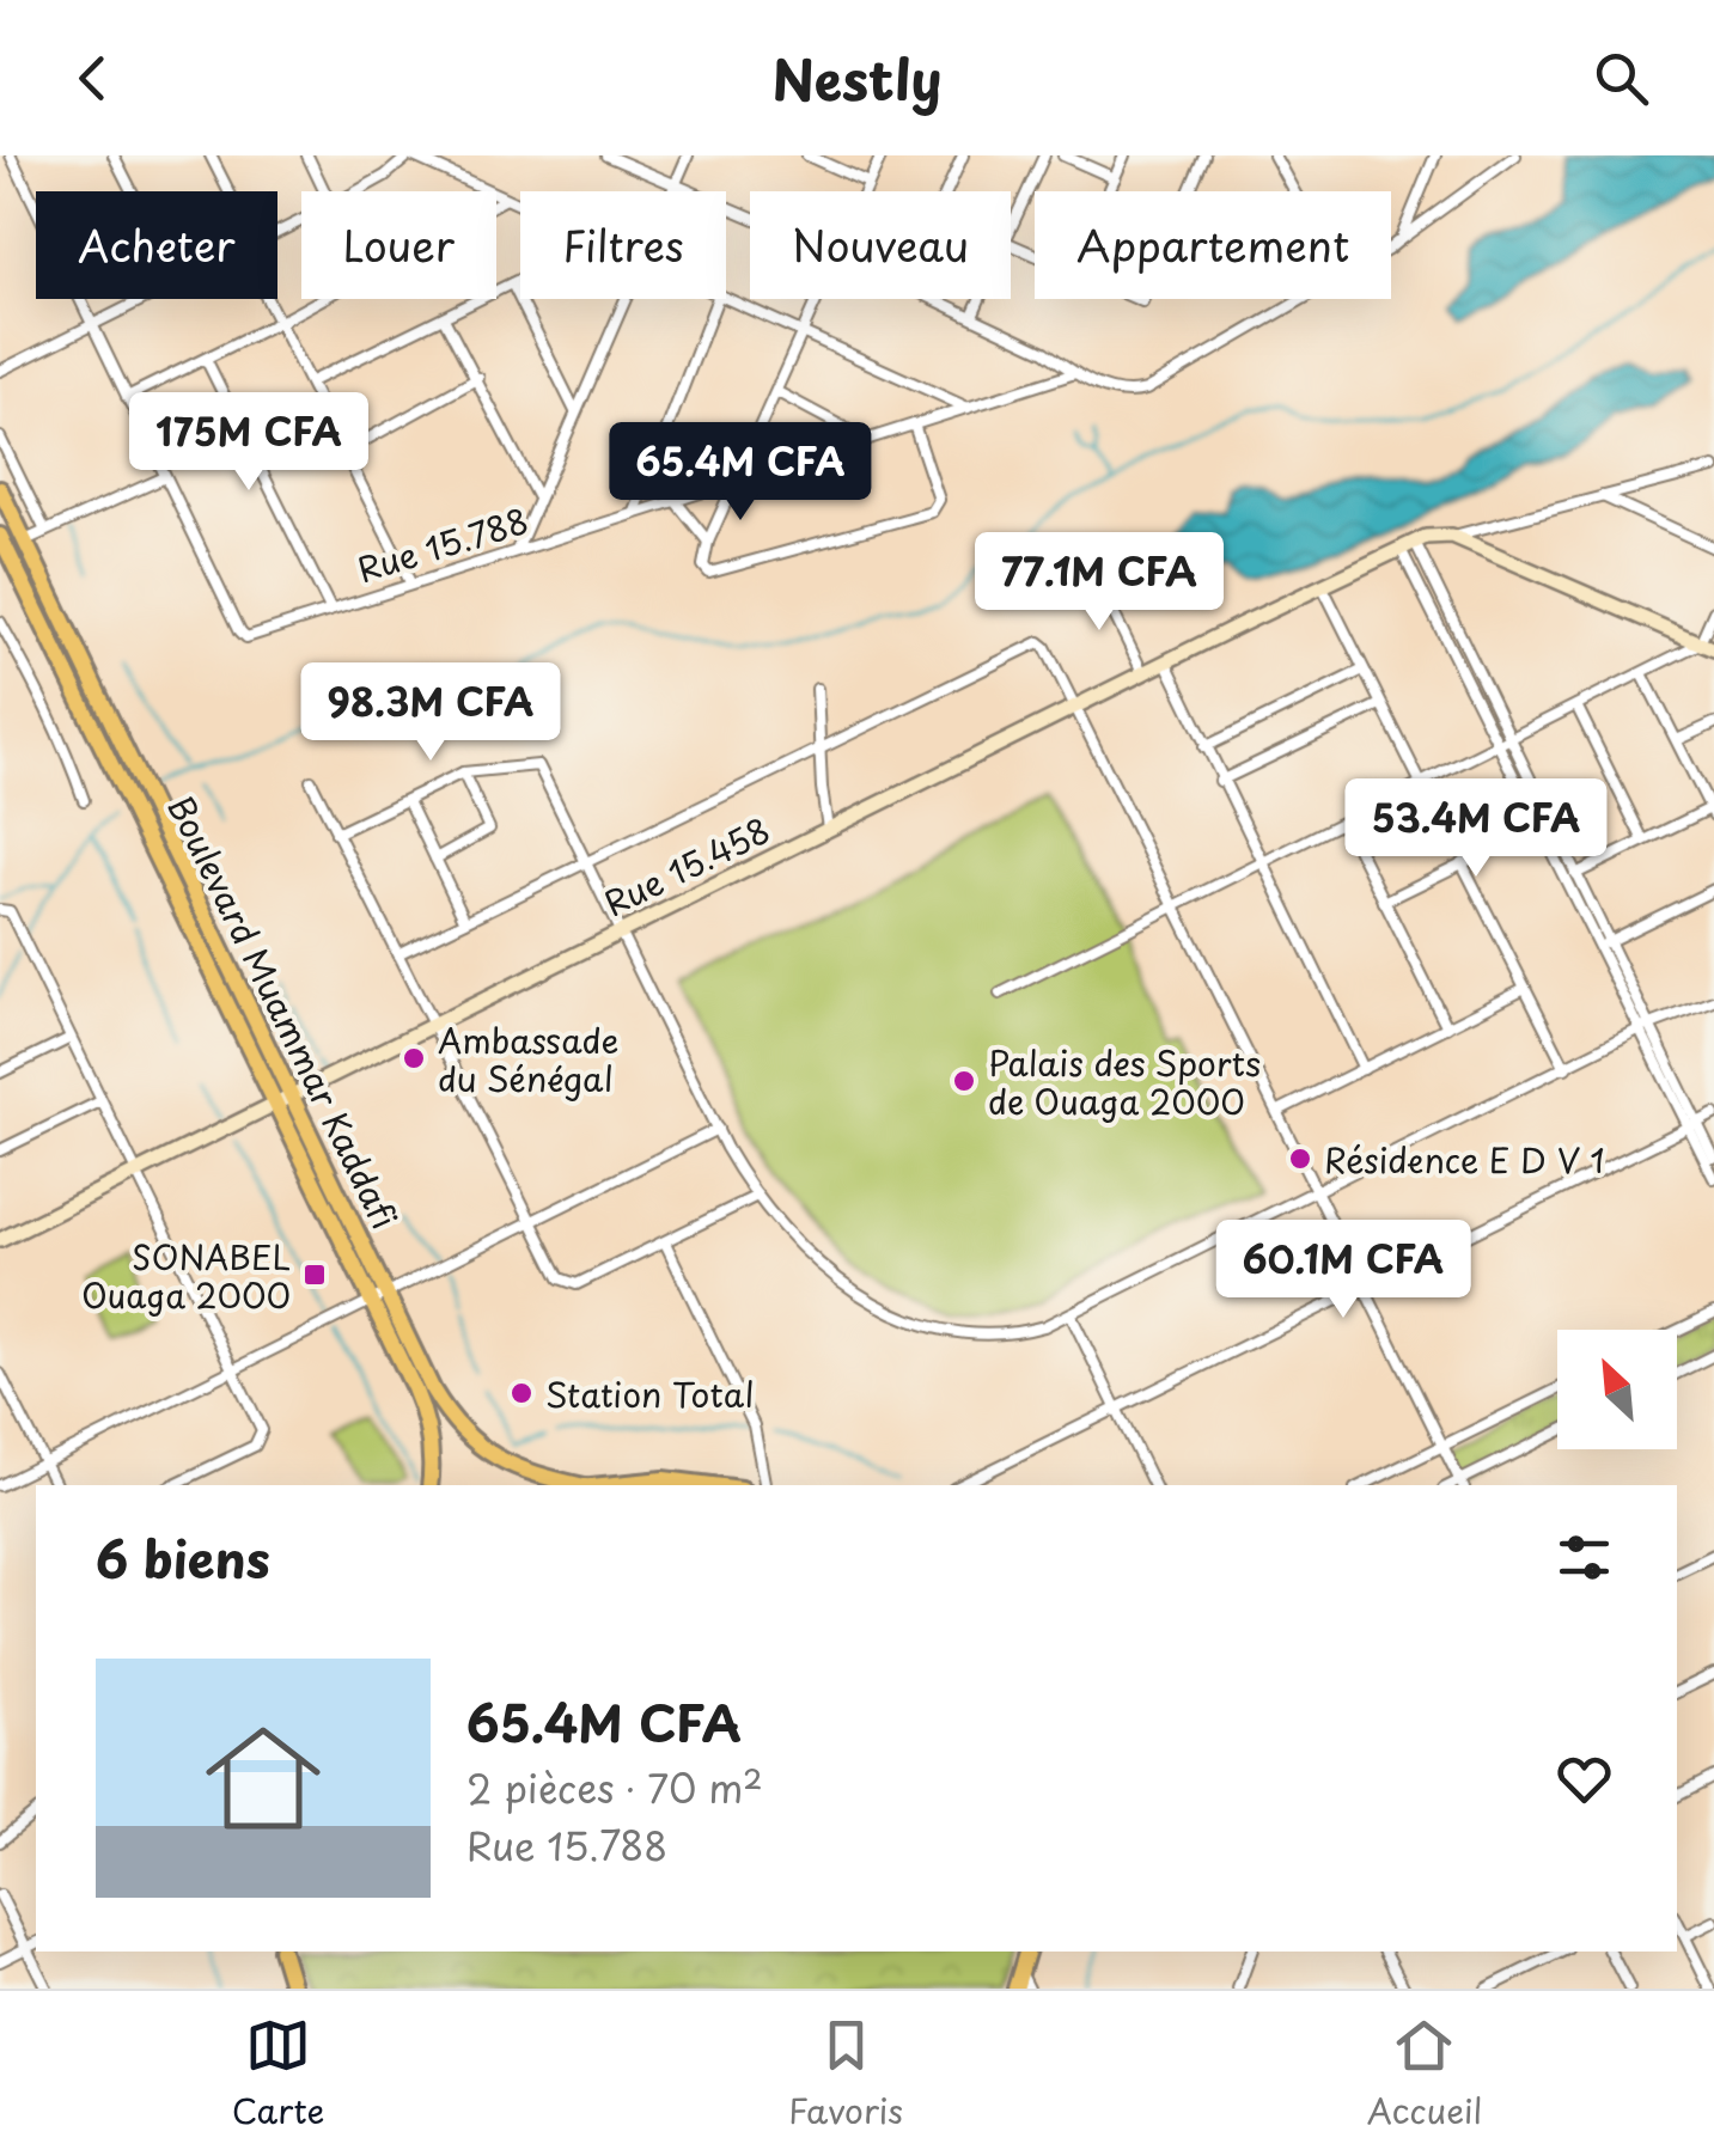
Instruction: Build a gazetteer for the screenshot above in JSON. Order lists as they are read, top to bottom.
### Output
{
  "streets": {
    "main road": ["Rue 15.458", "Boulevard Muammar Kaddafi"],
    "street": ["Rue 15.788"]
  },
  "crossings": [
    ["Rue 15.458", "Boulevard Muammar Kaddafi"]
  ],
  "places": {
    "other": [
      "Ambassade du Sénégal",
      "Palais des Sports de Ouaga 2000",
      "Résidence E D V 1",
      "Station Total"
    ],
    "transit": ["SONABEL Ouaga 2000"]
  },
  "north": "top left",
  "page": {
    "header": "Nestly",
    "chip": [
      "Acheter",
      "Louer",
      "Filtres",
      "Nouveau",
      "Appartement"
    ],
    "price": [
      "175M CFA",
      "65.4M CFA",
      "77.1M CFA",
      "98.3M CFA",
      "53.4M CFA",
      "60.1M CFA"
    ],
    "heading": "6 biens",
    "list": [
      {
        "name": "65.4M CFA",
        "note": "2 pièces · 70 m² · Rue 15.788"
      }
    ],
    "tabs": ["Carte", "Favoris", "Accueil"]
  }
}
